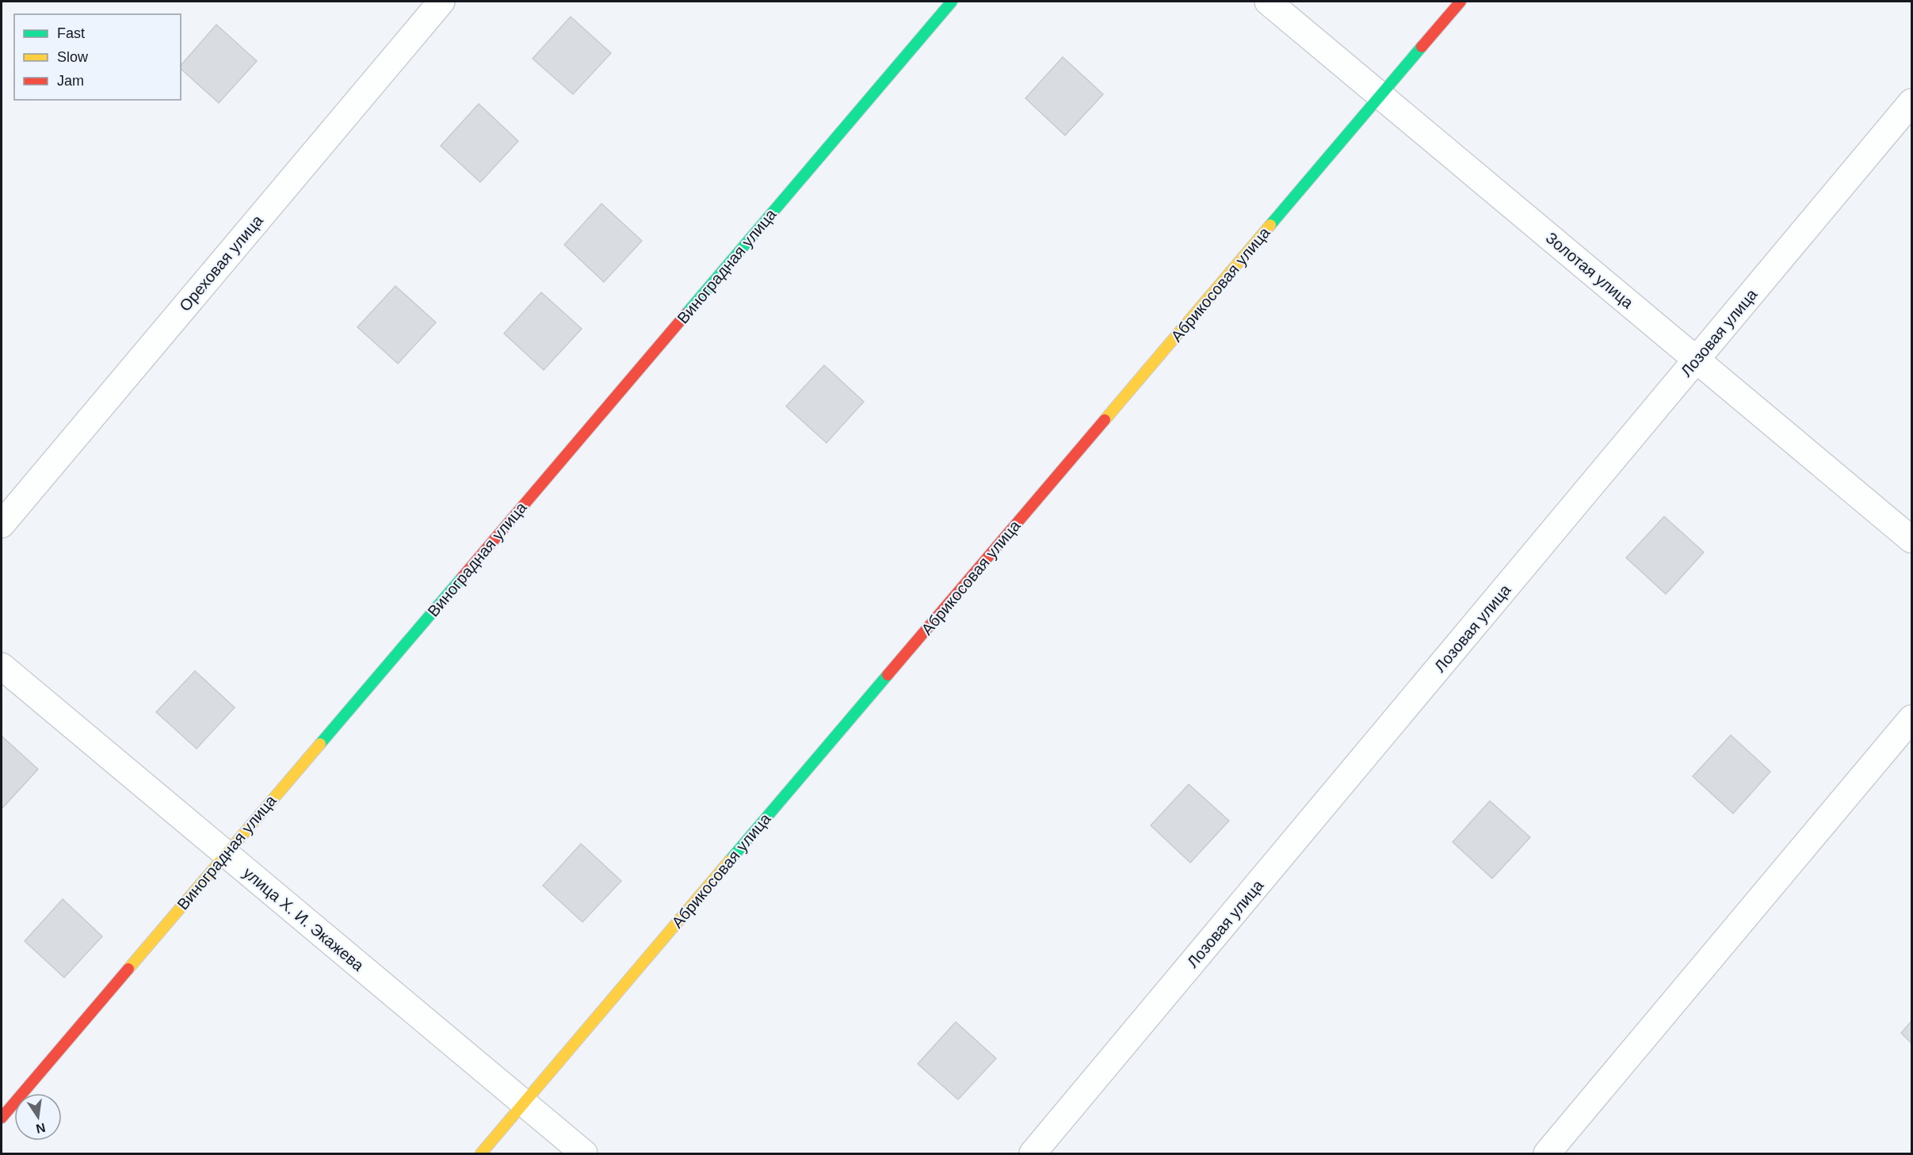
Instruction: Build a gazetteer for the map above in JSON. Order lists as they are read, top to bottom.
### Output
{
  "streets": {
    "street": [
      "Ореховая улица",
      "Виноградная улица",
      "Золотая улица",
      "Абрикосовая улица",
      "Лозовая улица",
      "улица Х. И. Экажева"
    ]
  },
  "crossings": [
    ["Виноградная улица", "улица Х. И. Экажева"],
    ["Золотая улица", "Абрикосовая улица"],
    ["Золотая улица", "Лозовая улица"],
    ["Абрикосовая улица", "улица Х. И. Экажева"]
  ],
  "legend": ["Fast", "Slow", "Jam"],
  "north": "bottom"
}
